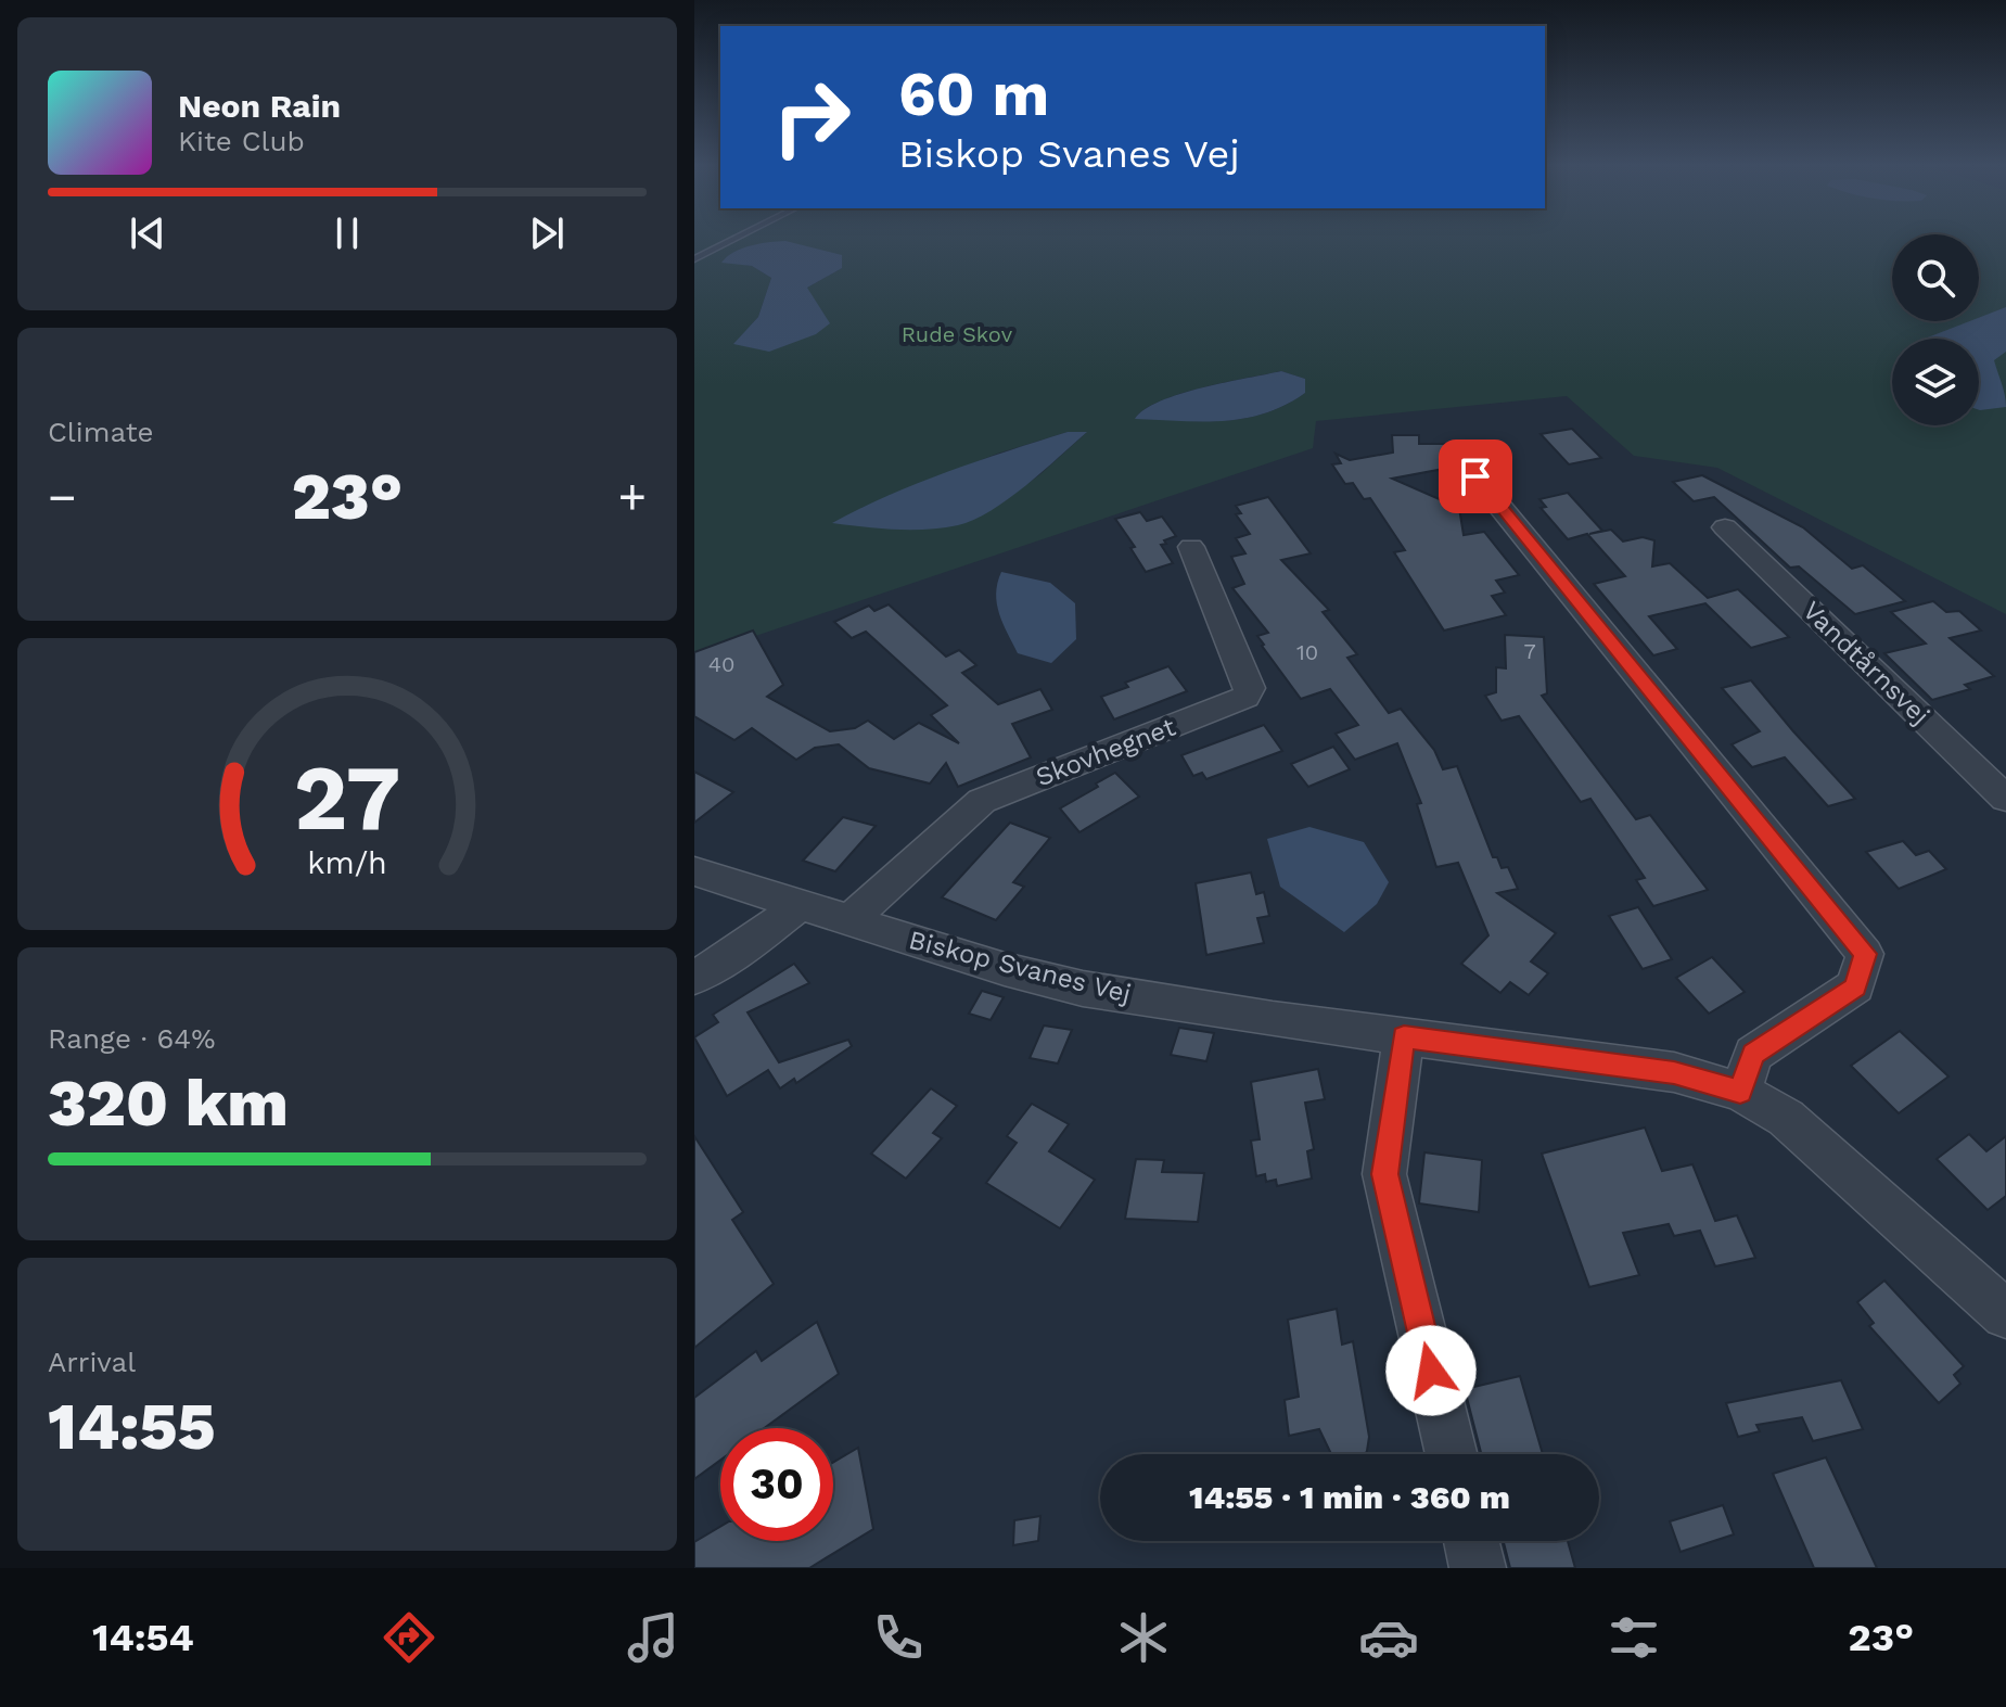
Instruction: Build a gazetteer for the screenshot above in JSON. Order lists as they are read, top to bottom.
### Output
{
  "streets": {
    "street": ["Vandtårnsvej", "Skovhegnet", "Biskop Svanes Vej"]
  },
  "crossings": [
    ["Skovhegnet", "Biskop Svanes Vej"]
  ],
  "parks": ["Rude Skov"],
  "house_numbers": ["7", "10", "40"],
  "page": {
    "turn": ["60 m", "Biskop Svanes Vej"],
    "song": ["Neon Rain", "Kite Club"],
    "tile": [
      "Climate",
      ["Range · 64%", "320 km"],
      ["Arrival", "14:55"]
    ],
    "heat": ["−", "23°", "+"],
    "limit": "30",
    "trip": "14:55 · 1 min · 360 m",
    "tabs": ["14:54", "23°"],
    "gauge": ["27", "km/h"]
  }
}
